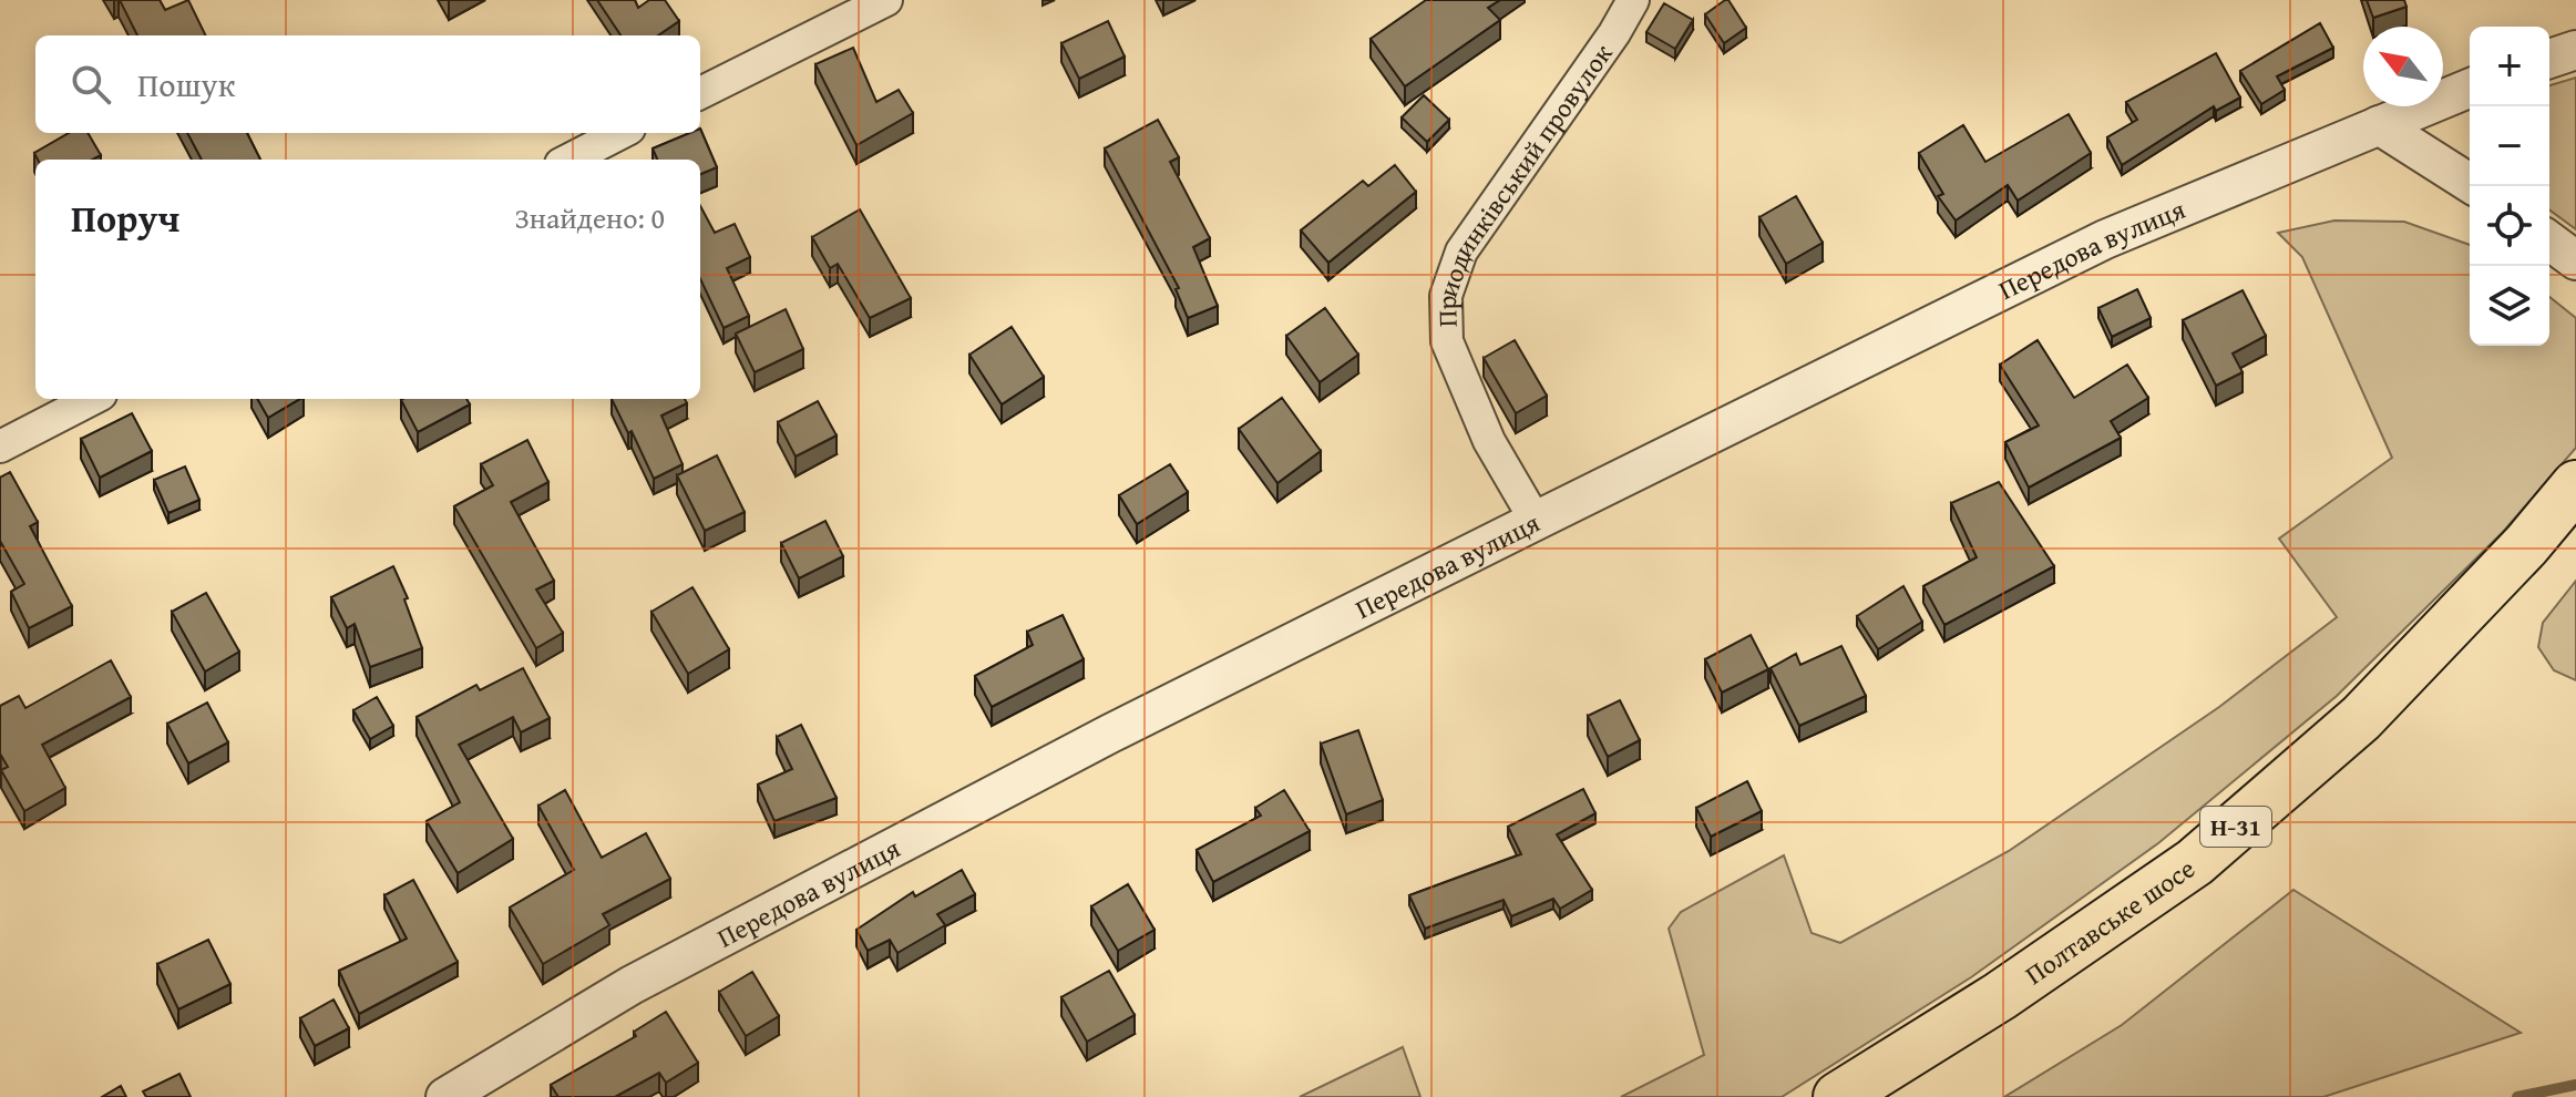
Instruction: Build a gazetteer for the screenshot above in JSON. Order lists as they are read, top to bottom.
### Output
{
  "streets": {
    "main road": ["Н-31", "Полтавське шосе"],
    "street": ["Приодинківський провулок", "Передова вулиця"]
  },
  "crossings": [
    ["Приодинківський провулок", "Передова вулиця"]
  ],
  "north": "top left",
  "page": {
    "map_buttons": ["+", "−"],
    "search": "Пошук",
    "heading": ["Поруч", "Знайдено: 0"]
  }
}
